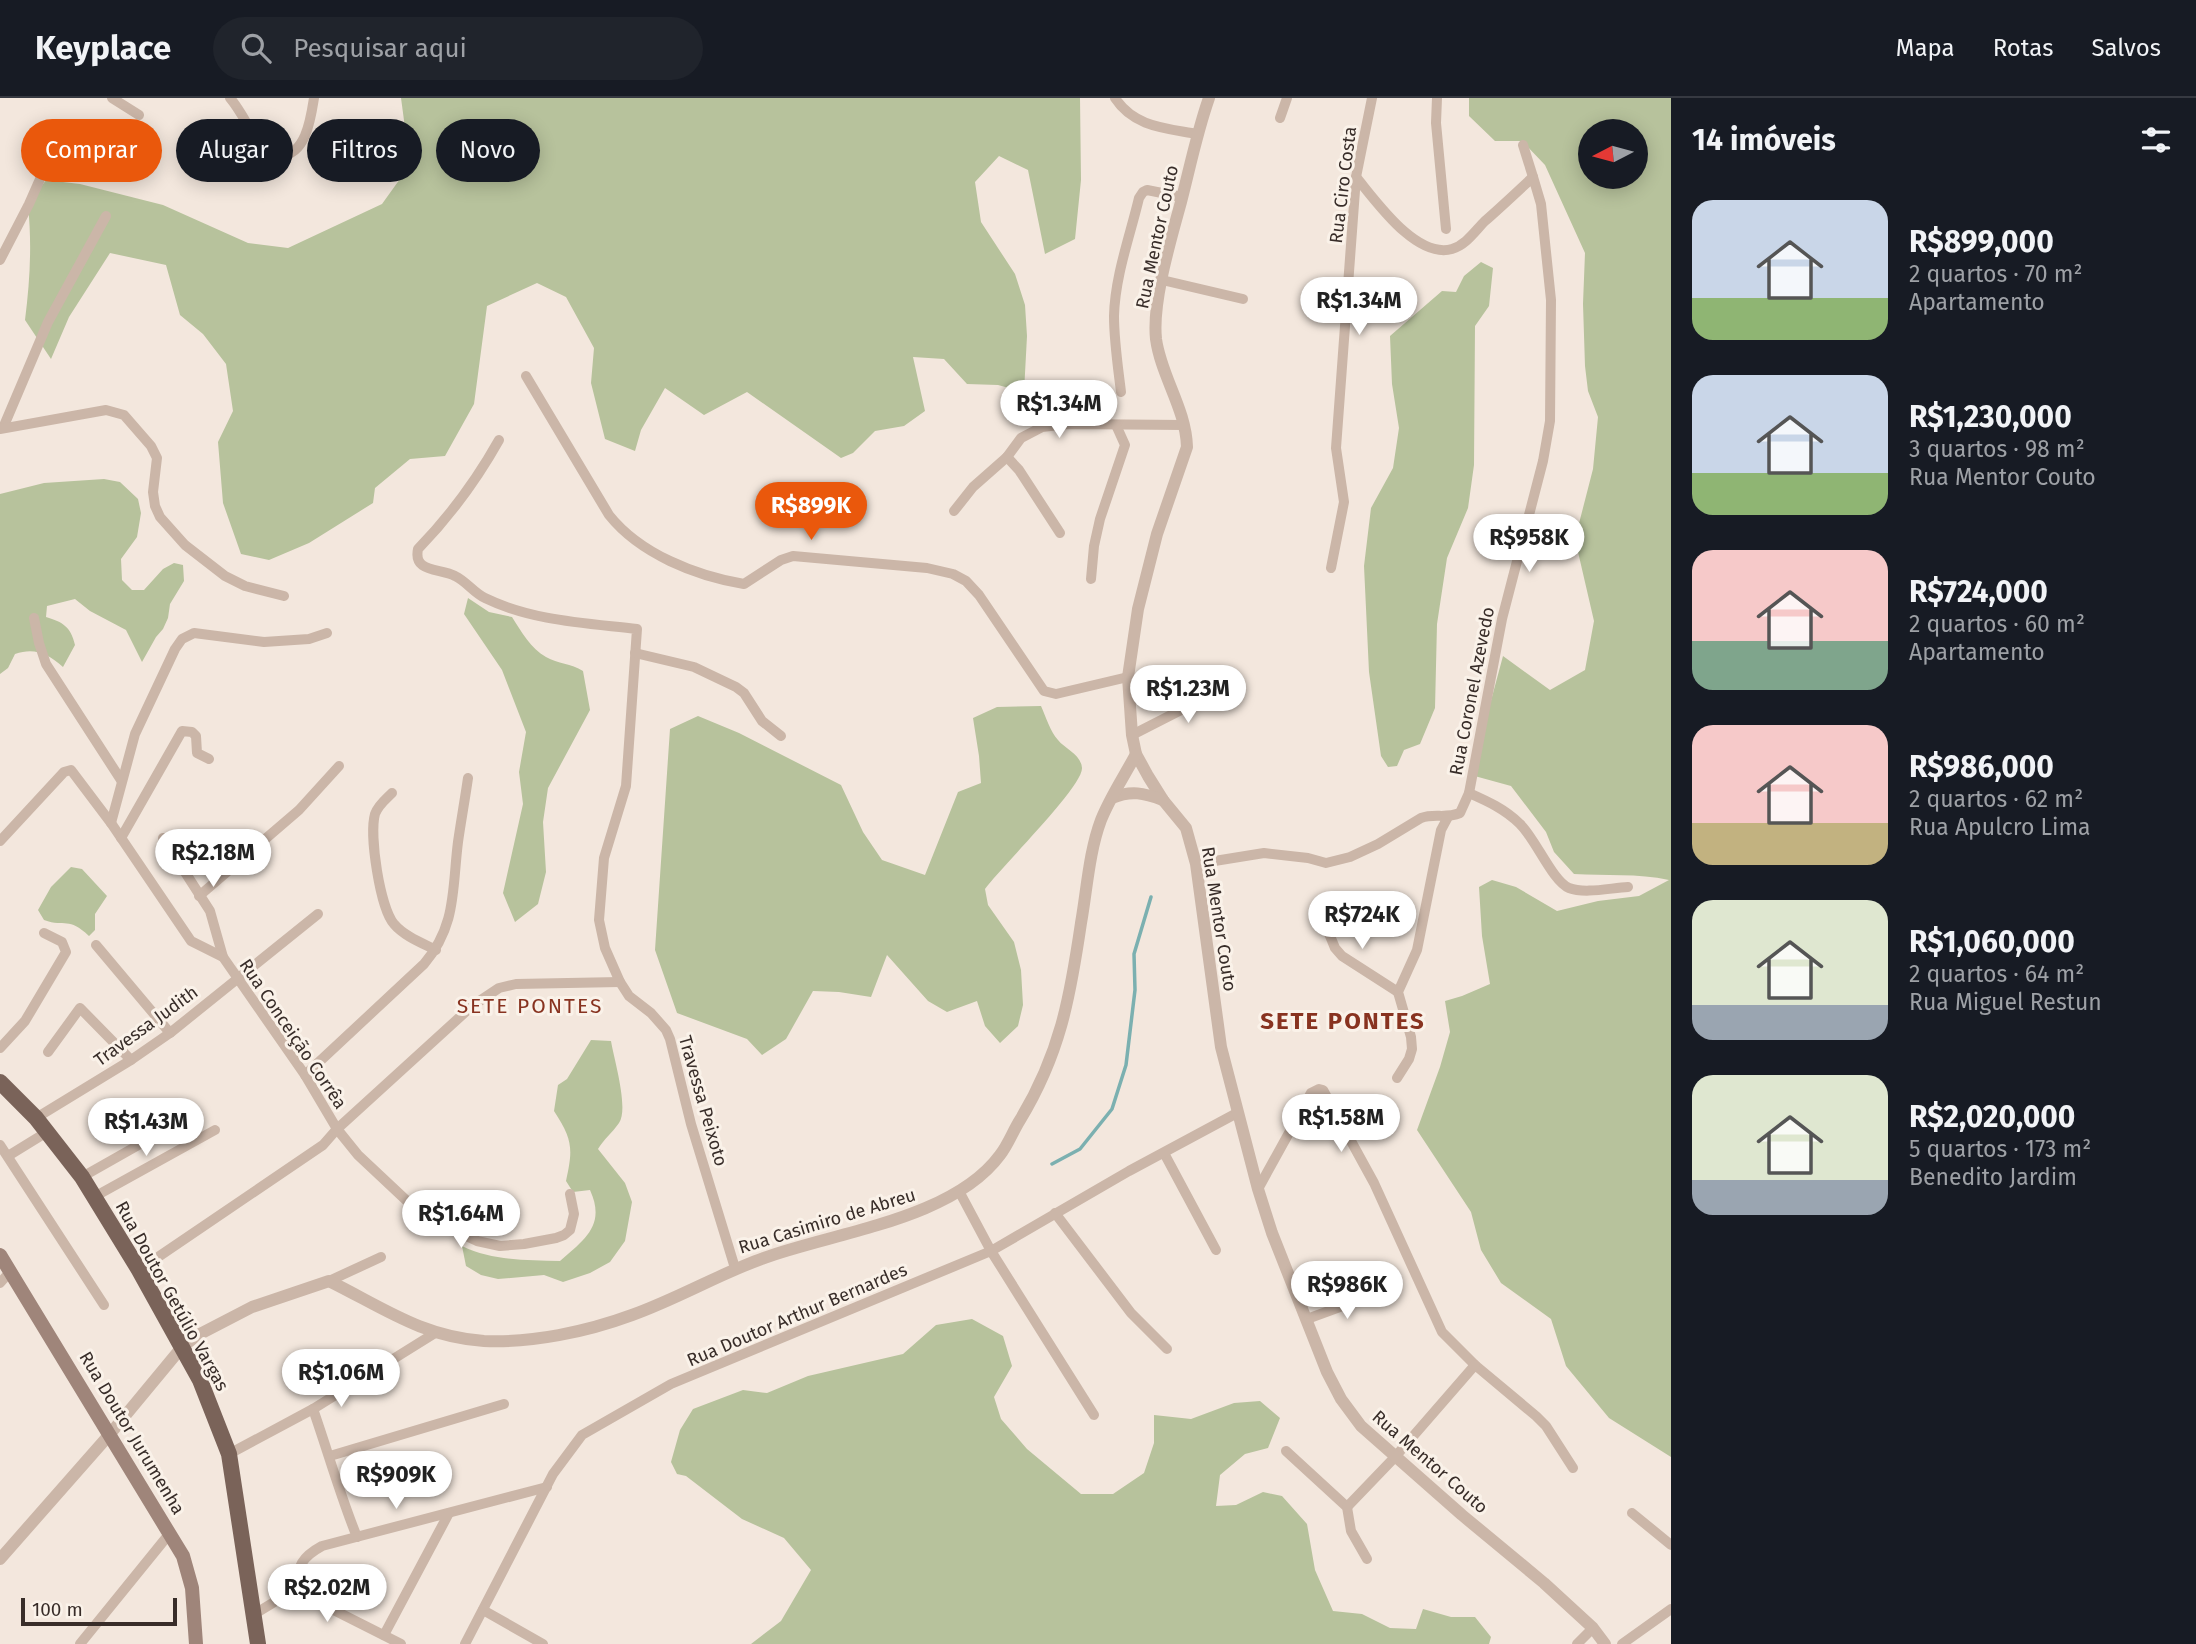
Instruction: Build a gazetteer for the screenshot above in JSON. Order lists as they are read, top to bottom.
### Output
{
  "streets": {
    "main road": ["Rua Doutor Getúlio Vargas", "Rua Doutor Jurumenha"],
    "street": [
      "Rua Ciro Costa",
      "Rua Mentor Couto",
      "Rua Coronel Azevedo",
      "Travessa Judith",
      "Rua Conceição Corrêa",
      "Travessa Peixoto",
      "Rua Casimiro de Abreu",
      "Rua Doutor Arthur Bernardes"
    ]
  },
  "crossings": [
    ["Rua Mentor Couto", "Rua Casimiro de Abreu"],
    ["Rua Mentor Couto", "Rua Doutor Arthur Bernardes"],
    ["Travessa Judith", "Rua Conceição Corrêa"],
    ["Travessa Judith", "Rua Doutor Getúlio Vargas"],
    ["Travessa Peixoto", "Rua Casimiro de Abreu"]
  ],
  "districts": ["SETE PONTES", "SETE PONTES"],
  "scale_bar": "100 m",
  "north": "left",
  "page": {
    "header": "Keyplace",
    "search": "Pesquisar aqui",
    "nav": ["Mapa", "Rotas", "Salvos"],
    "heading": "14 imóveis",
    "chip": [
      "Comprar",
      "Alugar",
      "Filtros",
      "Novo"
    ],
    "list": [
      {
        "name": "R$899,000",
        "note": "2 quartos · 70 m² · Apartamento"
      },
      {
        "name": "R$1,230,000",
        "note": "3 quartos · 98 m² · Rua Mentor Couto"
      },
      {
        "name": "R$724,000",
        "note": "2 quartos · 60 m² · Apartamento"
      },
      {
        "name": "R$986,000",
        "note": "2 quartos · 62 m² · Rua Apulcro Lima"
      },
      {
        "name": "R$1,060,000",
        "note": "2 quartos · 64 m² · Rua Miguel Restun"
      },
      {
        "name": "R$2,020,000",
        "note": "5 quartos · 173 m² · Benedito Jardim"
      }
    ],
    "price": [
      "R$1.34M",
      "R$1.34M",
      "R$899K",
      "R$958K",
      "R$1.23M",
      "R$2.18M",
      "R$724K",
      "R$1.58M",
      "R$1.43M",
      "R$1.64M",
      "R$986K",
      "R$1.06M",
      "R$909K",
      "R$2.02M"
    ],
    "scale": "100 m"
  }
}
